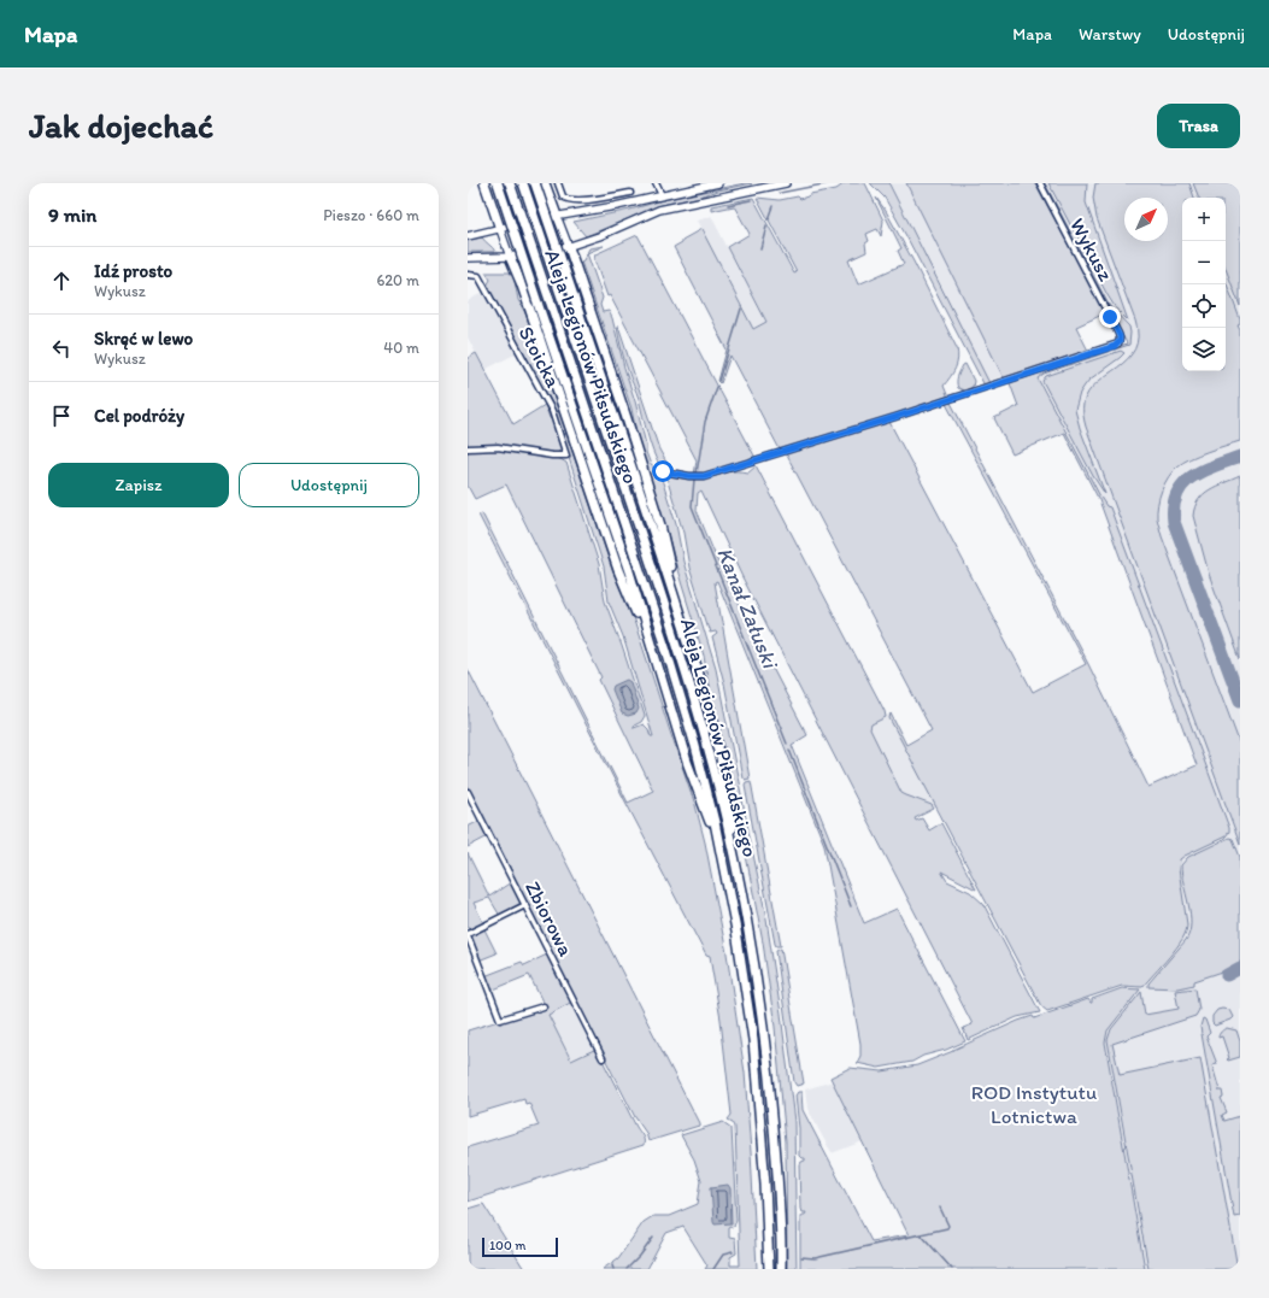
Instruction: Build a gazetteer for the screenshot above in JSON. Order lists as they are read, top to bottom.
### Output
{
  "streets": {
    "highway": ["Aleja Legionów Piłsudskiego"],
    "street": ["Wykusz", "Stoicka", "Zbiorowa"]
  },
  "water": ["Kanał Załuski"],
  "parks": ["ROD Instytutu Lotnictwa"],
  "scale_bar": "100 m",
  "north": "top right",
  "page": {
    "header": "Mapa",
    "nav": ["Mapa", "Warstwy", "Udostępnij"],
    "buttons": [
      "Trasa",
      ["Zapisz", "Udostępnij"]
    ],
    "title": "Jak dojechać",
    "heading": ["9 min", "Pieszo · 660 m"],
    "map_buttons": ["+", "−"],
    "list": [
      ["Idź prosto", "Wykusz", "620 m"],
      ["Skręć w lewo", "Wykusz", "40 m"],
      "Cel podróży"
    ],
    "scale": "100 m"
  }
}
